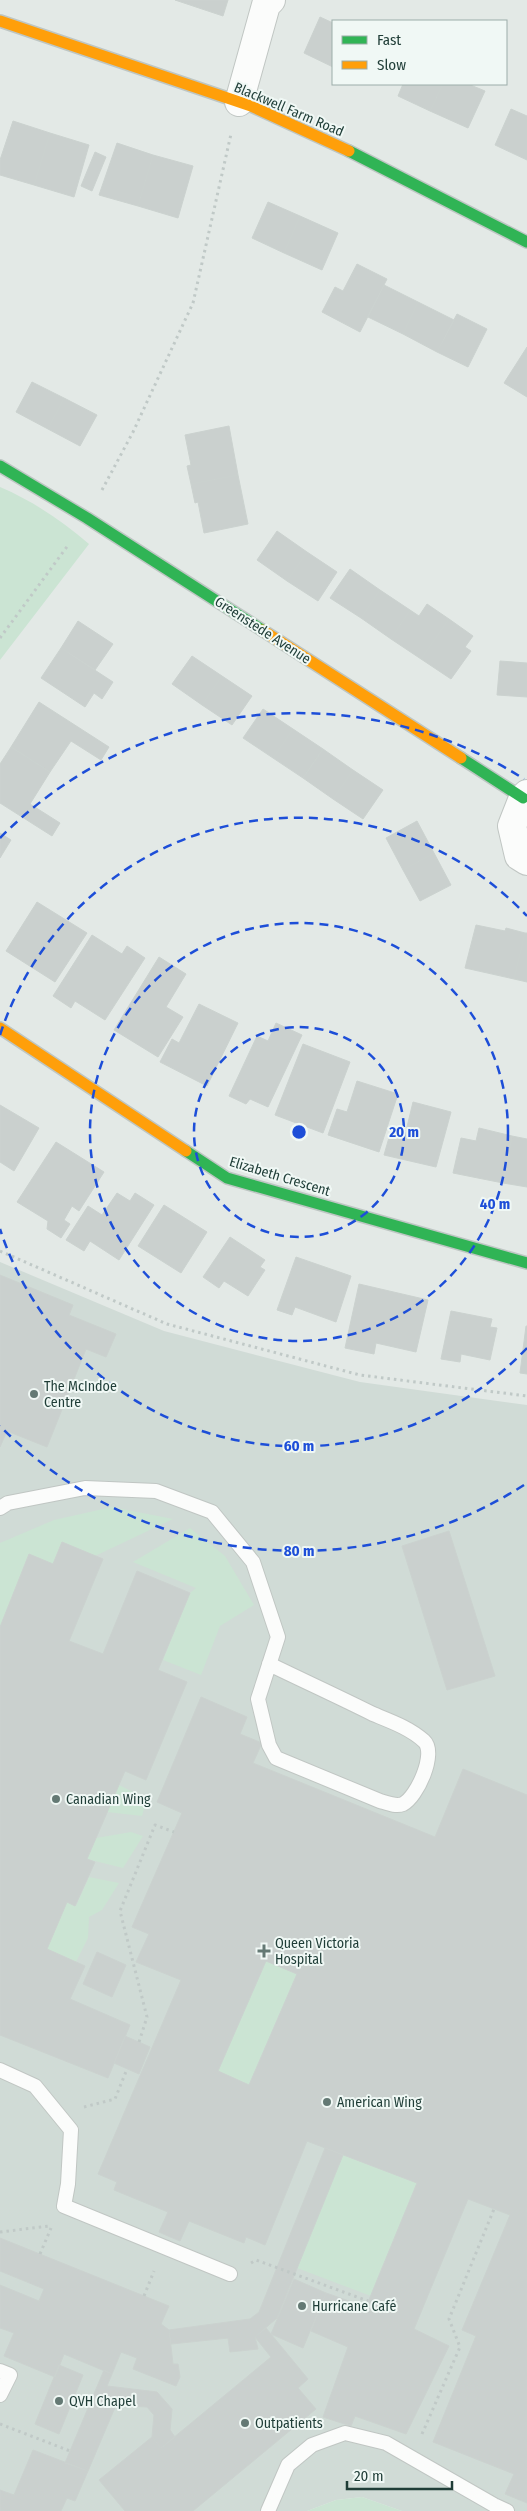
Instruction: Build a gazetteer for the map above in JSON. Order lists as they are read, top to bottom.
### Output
{
  "streets": {
    "street": ["Blackwell Farm Road", "Greenstede Avenue", "Elizabeth Crescent"]
  },
  "places": {
    "other": [
      "The McIndoe Centre",
      "Canadian Wing",
      "American Wing",
      "Hurricane Café",
      "QVH Chapel",
      "Outpatients"
    ],
    "health": ["Queen Victoria Hospital"]
  },
  "legend": ["Fast", "Slow"],
  "scale_bar": "20 m",
  "rings": [
    "20 m",
    "40 m",
    "60 m",
    "80 m"
  ]
}
